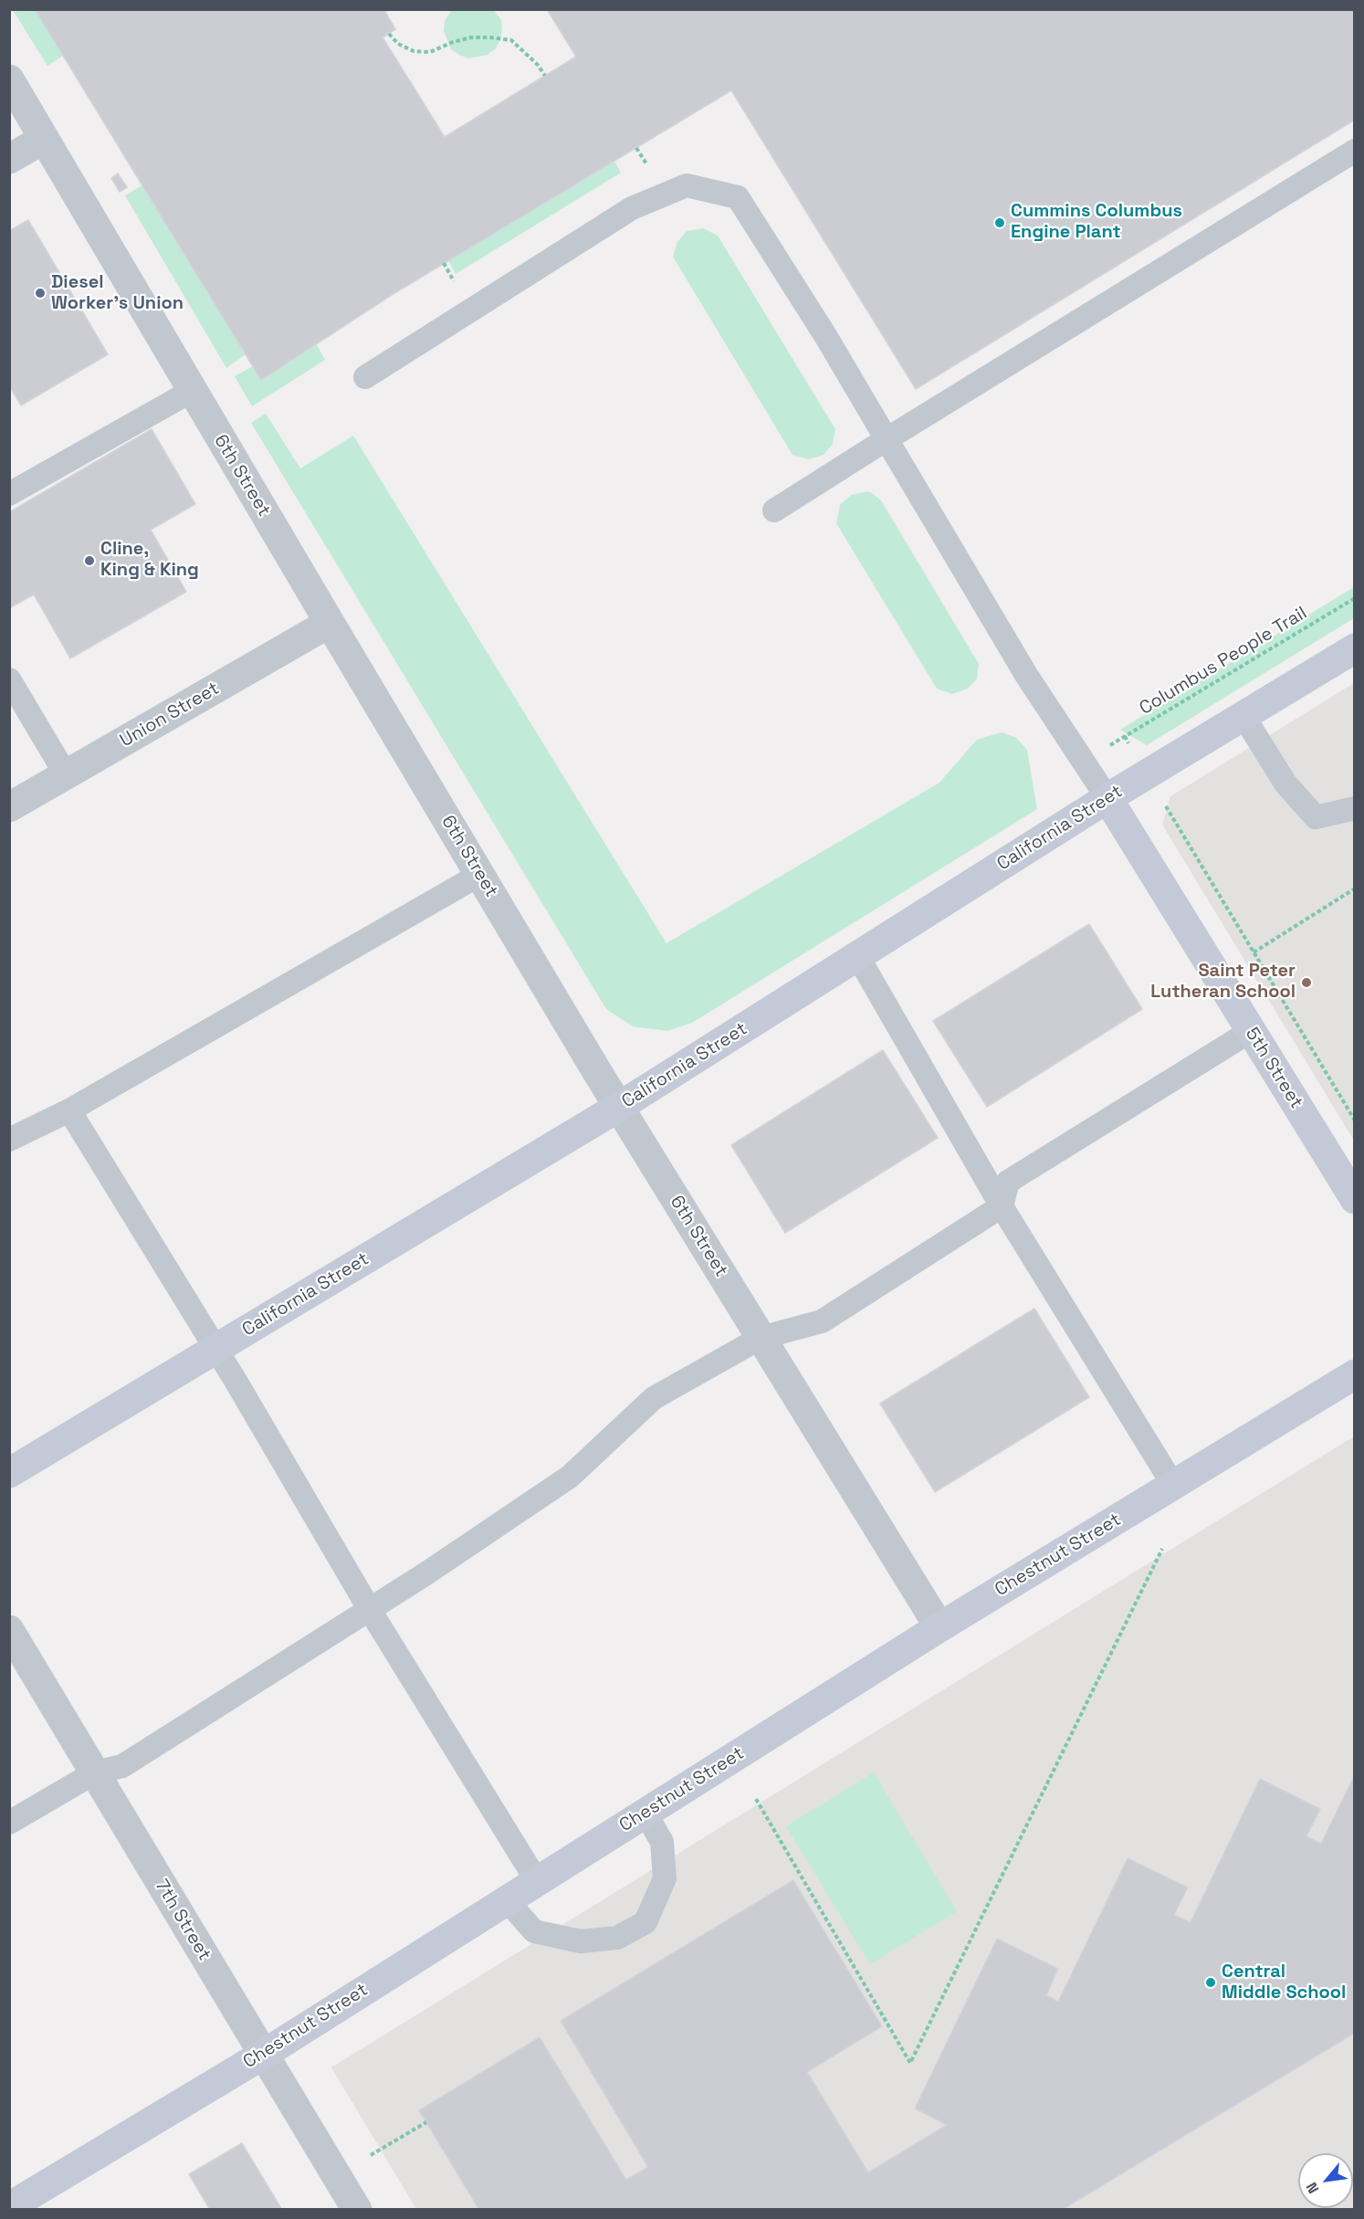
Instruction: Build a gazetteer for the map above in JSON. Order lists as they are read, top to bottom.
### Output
{
  "streets": {
    "street": [
      "6th Street",
      "Union Street",
      "California Street",
      "5th Street",
      "Chestnut Street",
      "7th Street"
    ],
    "path": ["Columbus People Trail"]
  },
  "crossings": [
    ["6th Street", "Union Street"],
    ["6th Street", "California Street"],
    ["6th Street", "Chestnut Street"],
    ["California Street", "5th Street"],
    ["Chestnut Street", "7th Street"]
  ],
  "places": [
    "Cummins Columbus Engine Plant",
    "Diesel Worker's Union",
    "Cline, King & King",
    "Saint Peter Lutheran School",
    "Central Middle School"
  ],
  "north": "bottom left"
}
